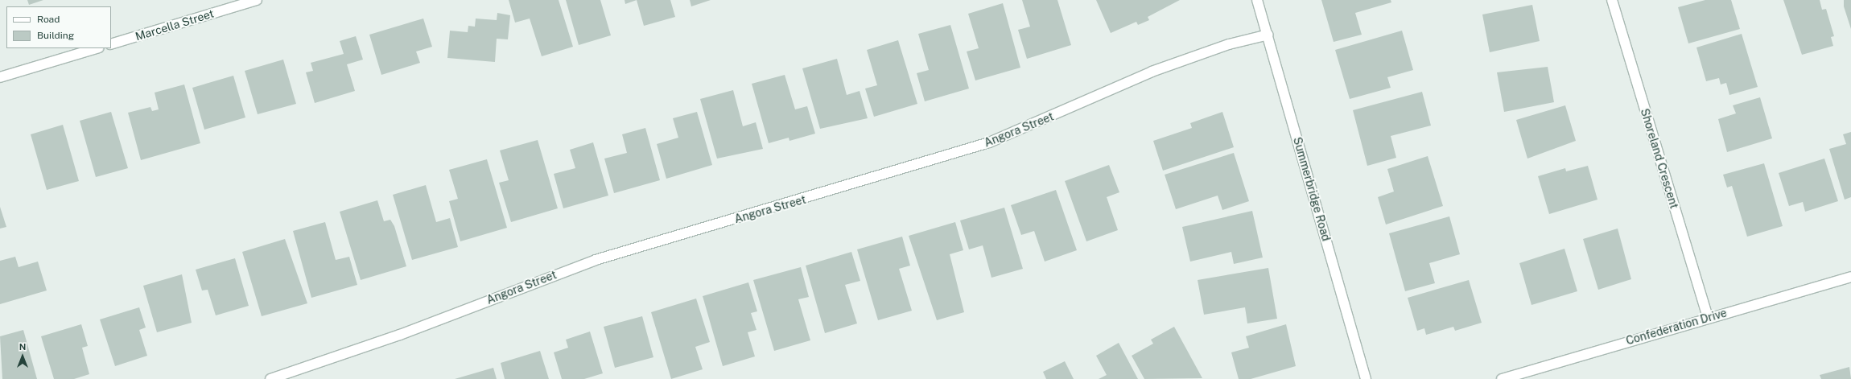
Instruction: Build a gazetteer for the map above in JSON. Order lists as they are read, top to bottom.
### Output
{
  "streets": {
    "street": [
      "Marcella Street",
      "Angora Street",
      "Shoreland Crescent",
      "Summerbridge Road",
      "Confederation Drive"
    ]
  },
  "crossings": [
    ["Angora Street", "Summerbridge Road"],
    ["Shoreland Crescent", "Confederation Drive"]
  ],
  "legend": ["Road", "Building"],
  "north": "top"
}
